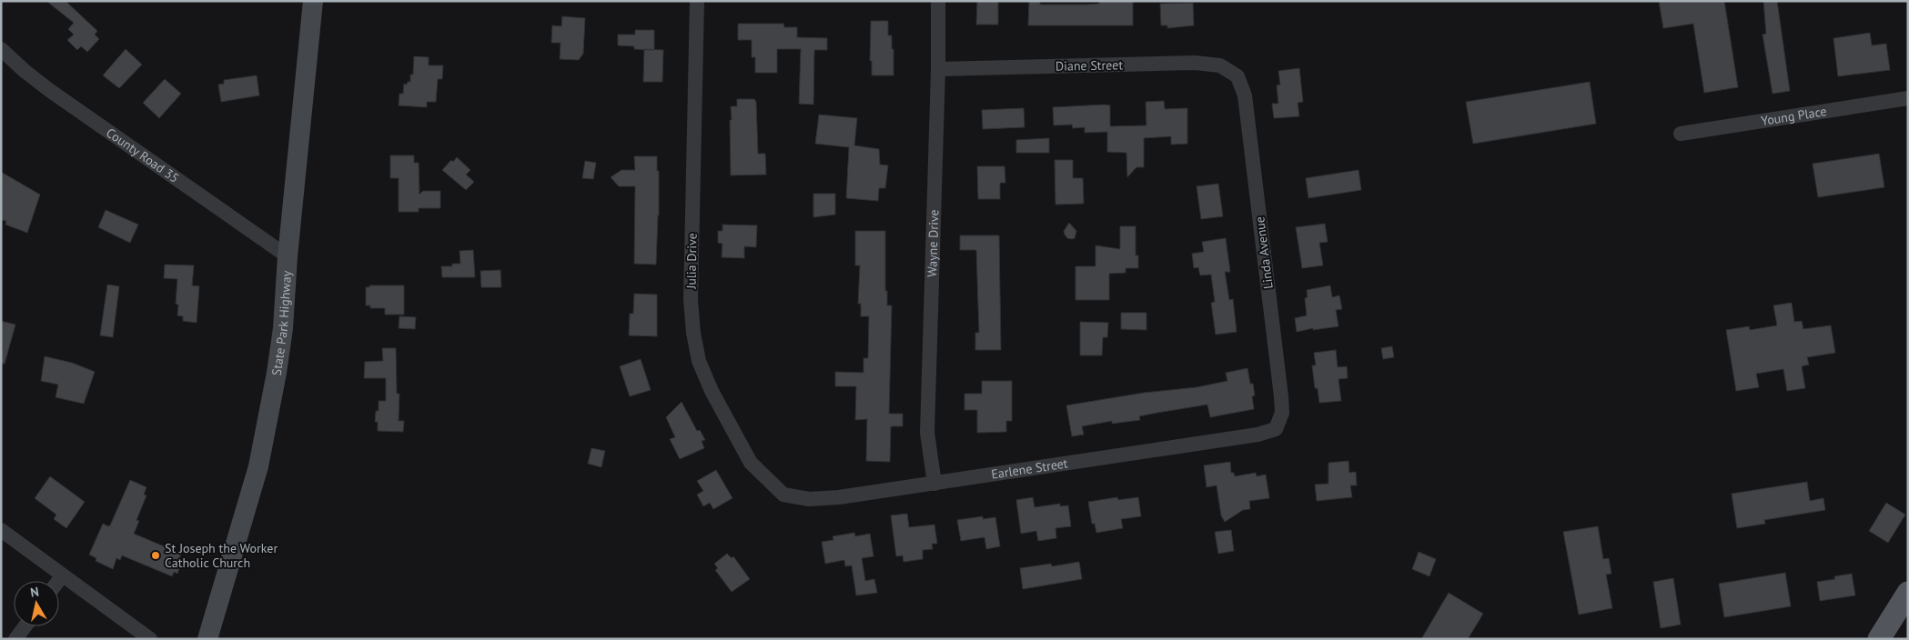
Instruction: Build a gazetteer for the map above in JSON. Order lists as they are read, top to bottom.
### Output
{
  "streets": {
    "main road": ["State Park Highway"],
    "street": [
      "Diane Street",
      "Young Place",
      "County Road 35",
      "Wayne Drive",
      "Linda Avenue",
      "Julia Drive",
      "Earlene Street"
    ]
  },
  "crossings": [
    ["Diane Street", "Wayne Drive"],
    ["Diane Street", "Linda Avenue"],
    ["County Road 35", "State Park Highway"],
    ["Wayne Drive", "Earlene Street"],
    ["Linda Avenue", "Earlene Street"],
    ["Julia Drive", "Earlene Street"]
  ],
  "places": ["St Joseph the Worker Catholic Church"],
  "north": "top"
}
